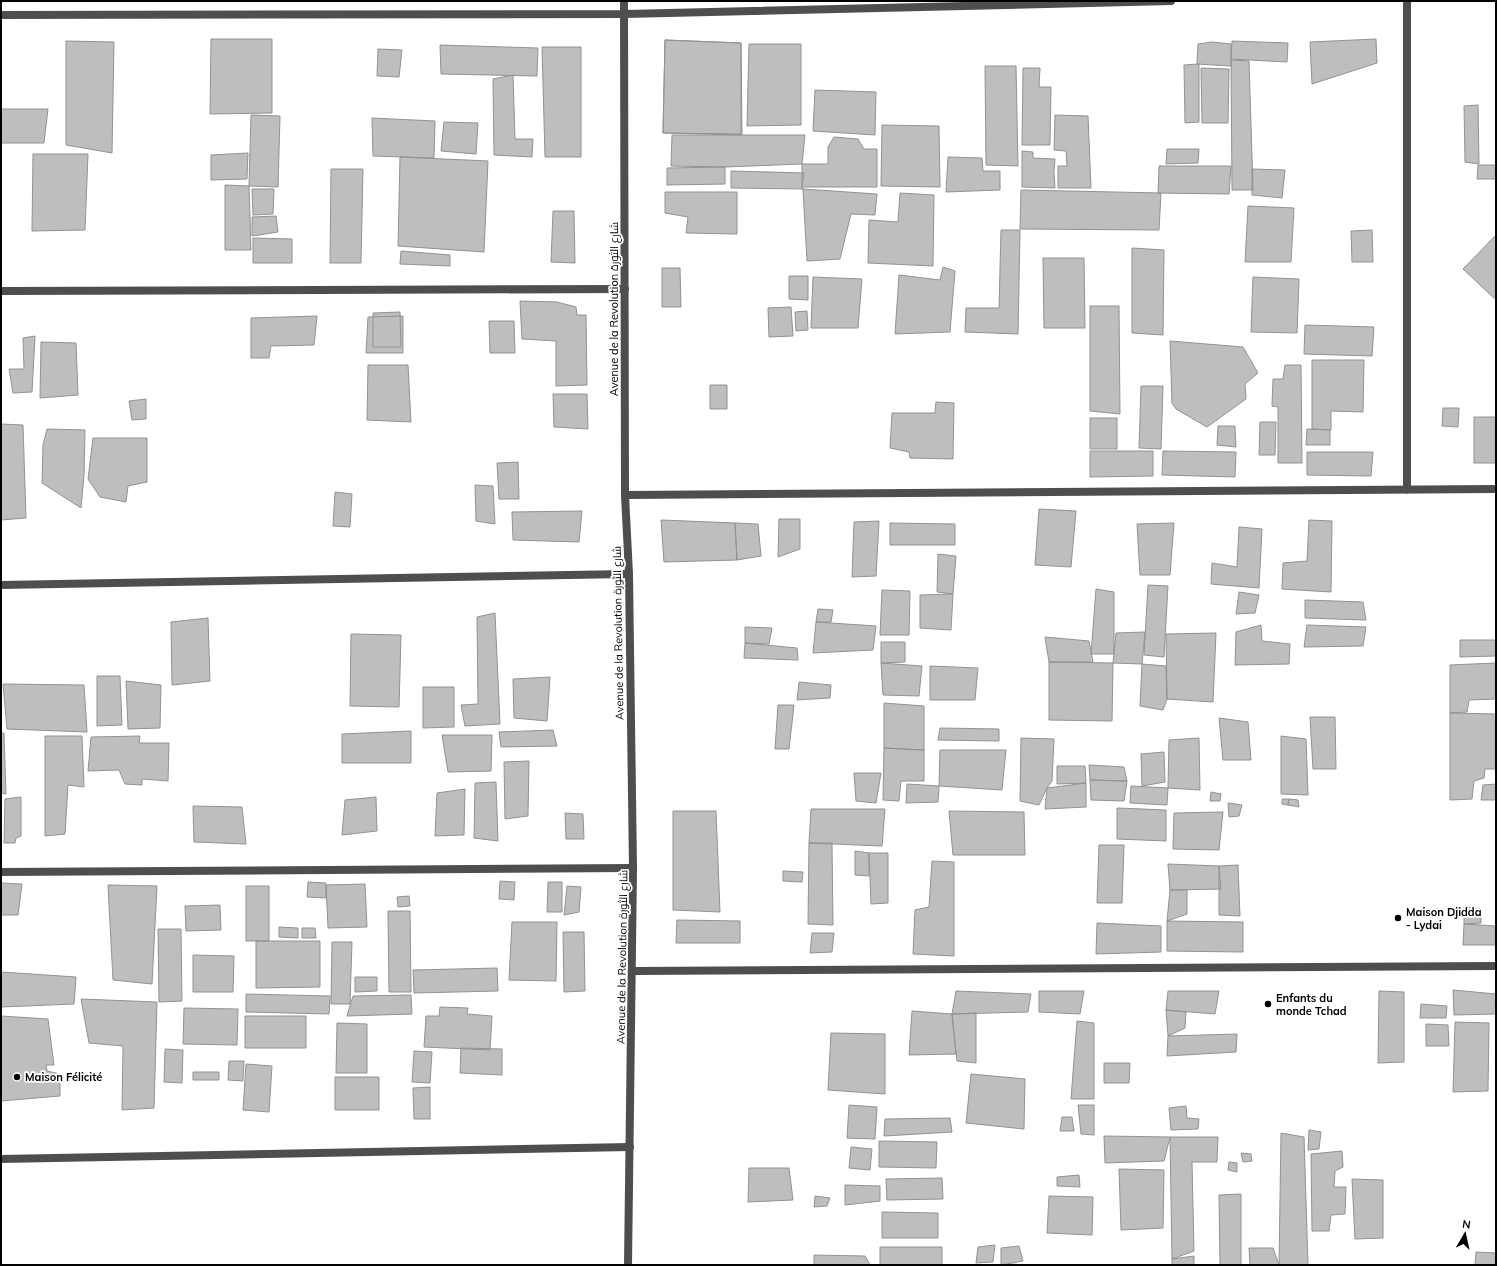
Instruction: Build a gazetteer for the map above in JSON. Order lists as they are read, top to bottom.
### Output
{
  "streets": {
    "street": ["Avenue de la Revolution شارع الثورة"]
  },
  "places": ["Maison Djidda - Lydai", "Enfants du monde Tchad", "Maison Félicité"],
  "north": "top"
}
